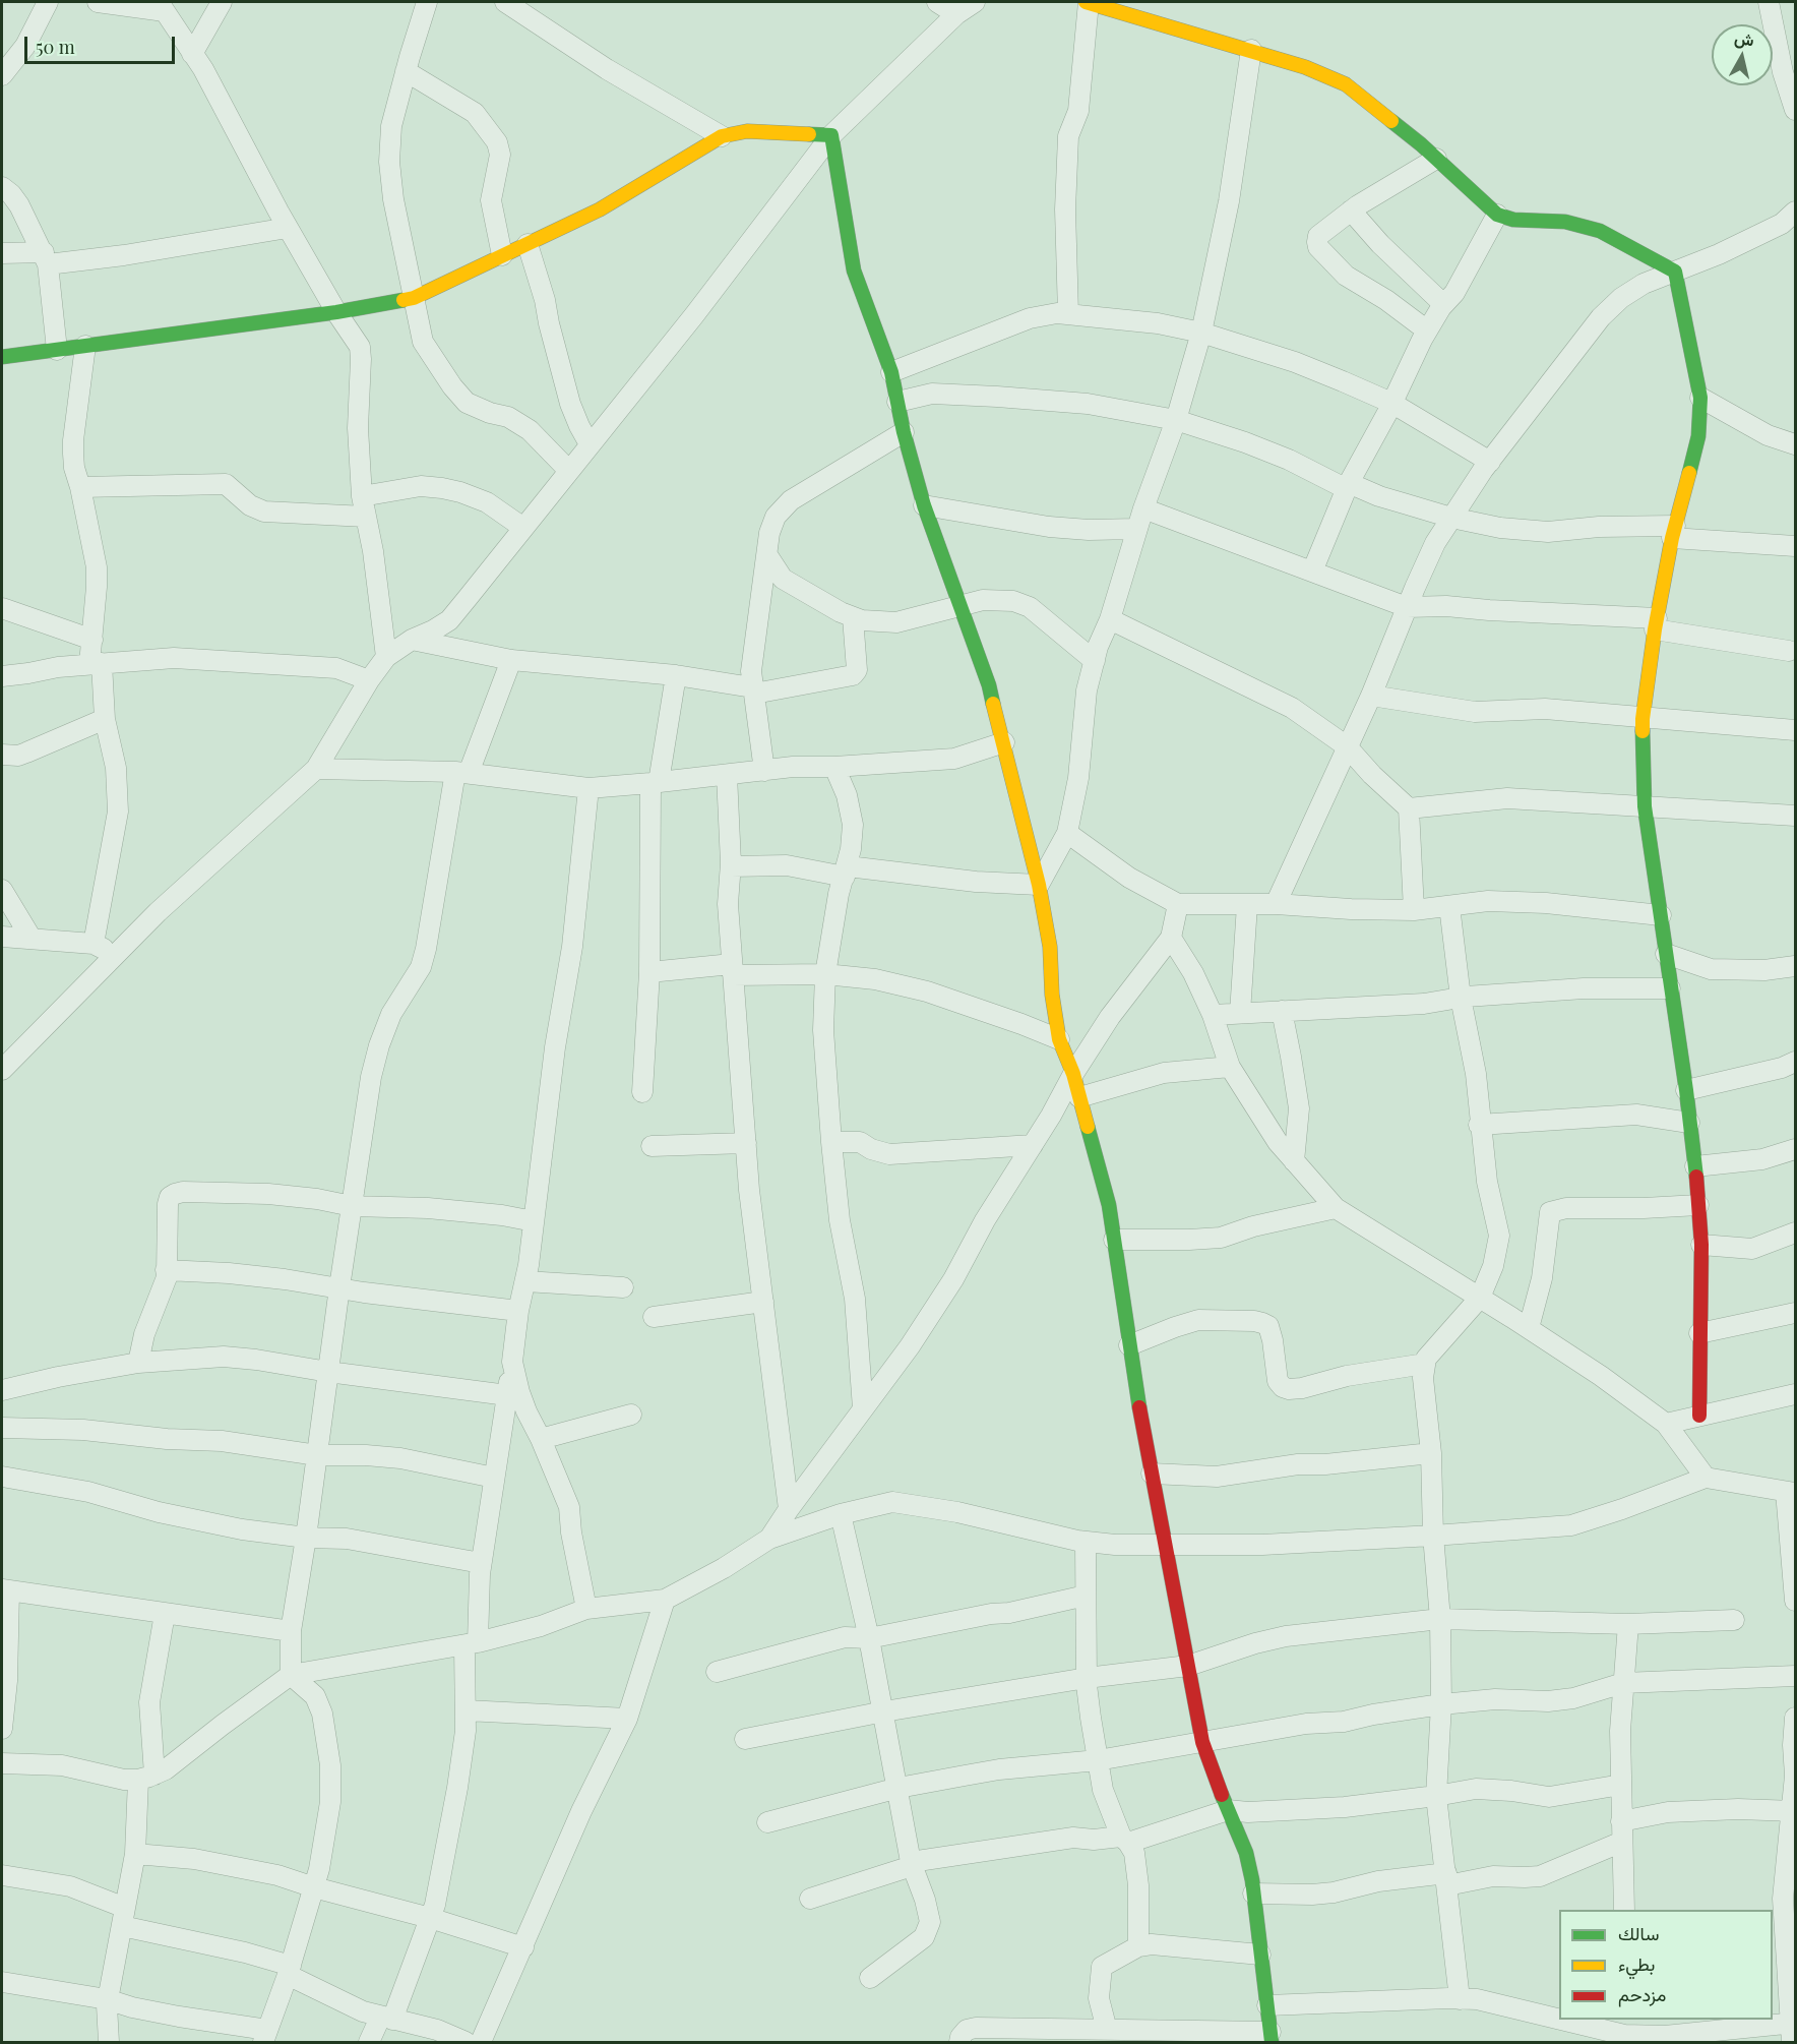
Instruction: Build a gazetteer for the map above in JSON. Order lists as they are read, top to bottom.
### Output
{
  "legend": ["سالك", "بطيء", "مزدحم"],
  "scale_bar": "50 m",
  "north": "top"
}
